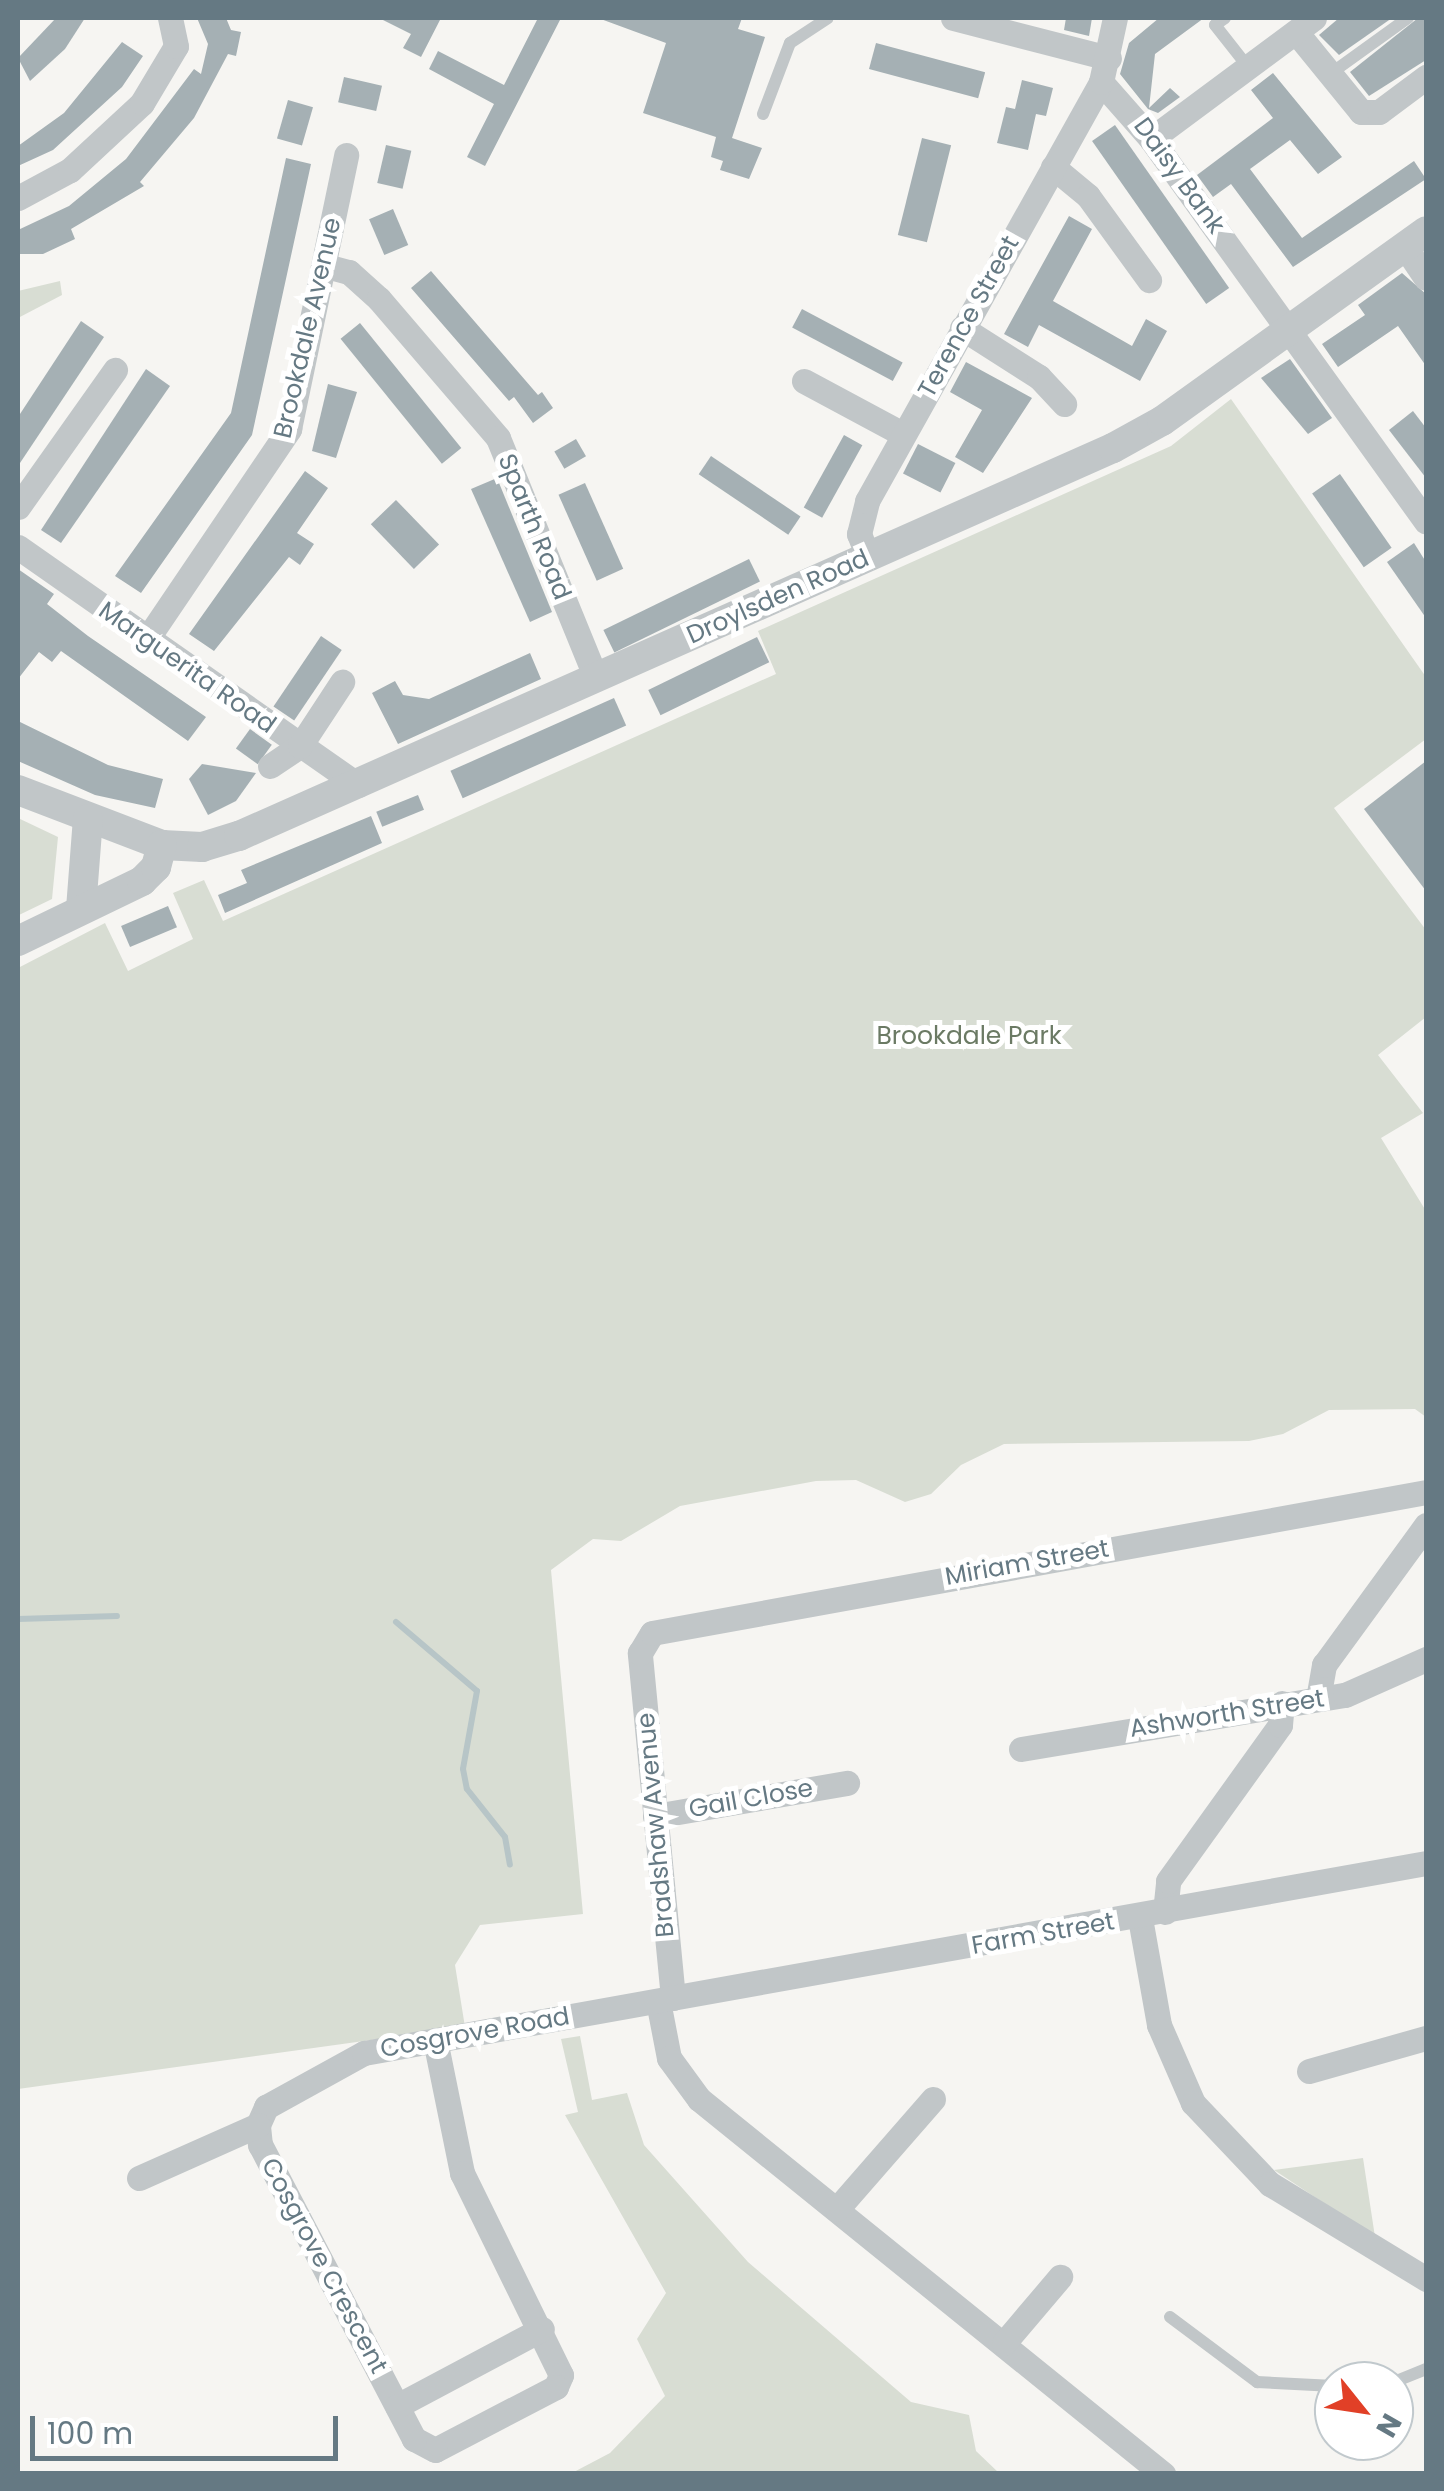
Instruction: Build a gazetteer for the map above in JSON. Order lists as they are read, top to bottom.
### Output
{
  "streets": {
    "street": [
      "Daisy Bank",
      "Terence Street",
      "Brookdale Avenue",
      "Sparth Road",
      "Droylsden Road",
      "Marguerita Road",
      "Miriam Street",
      "Ashworth Street",
      "Gail Close",
      "Bradshaw Avenue",
      "Farm Street",
      "Cosgrove Road",
      "Cosgrove Crescent"
    ]
  },
  "crossings": [
    ["Daisy Bank", "Terence Street"],
    ["Daisy Bank", "Droylsden Road"],
    ["Terence Street", "Droylsden Road"],
    ["Brookdale Avenue", "Sparth Road"],
    ["Brookdale Avenue", "Marguerita Road"],
    ["Sparth Road", "Droylsden Road"],
    ["Droylsden Road", "Marguerita Road"],
    ["Miriam Street", "Bradshaw Avenue"],
    ["Gail Close", "Bradshaw Avenue"],
    ["Bradshaw Avenue", "Farm Street"],
    ["Bradshaw Avenue", "Cosgrove Road"],
    ["Farm Street", "Cosgrove Road"],
    ["Cosgrove Road", "Cosgrove Crescent"]
  ],
  "parks": ["Brookdale Park"],
  "scale_bar": "100 m",
  "north": "bottom right"
}
